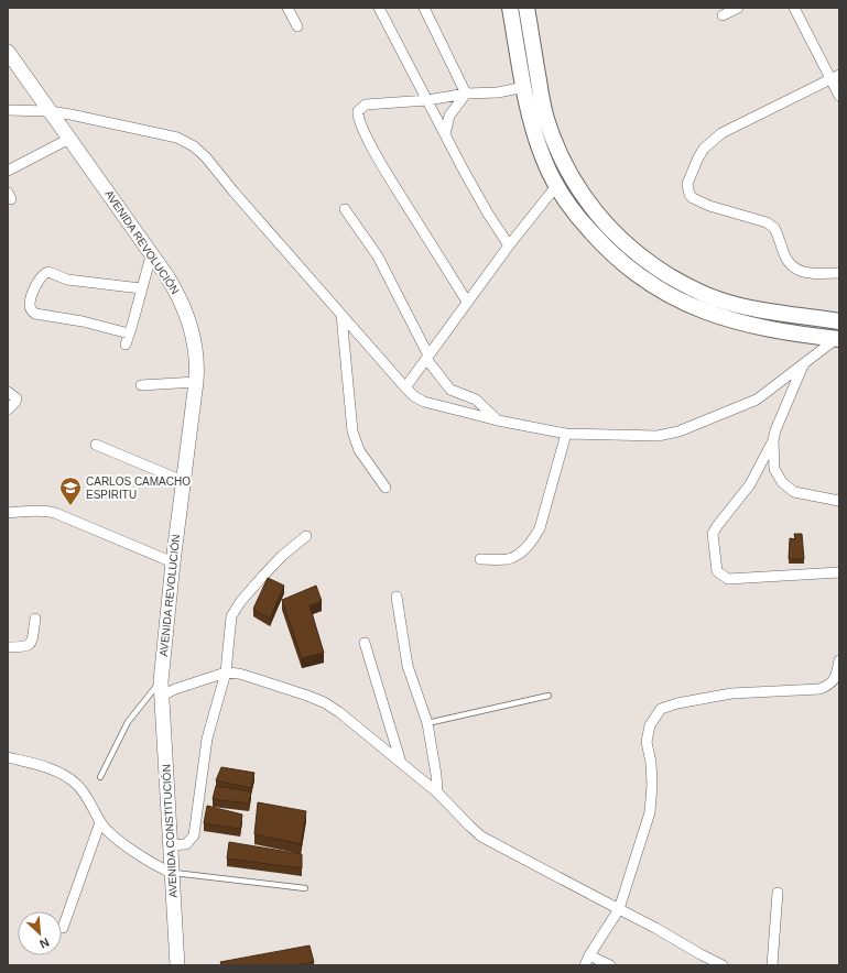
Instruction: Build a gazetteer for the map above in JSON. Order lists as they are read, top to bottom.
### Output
{
  "streets": {
    "street": ["AVENIDA REVOLUCIÓN", "AVENIDA CONSTITUCIÓN"]
  },
  "crossings": [
    ["AVENIDA REVOLUCIÓN", "AVENIDA CONSTITUCIÓN"]
  ],
  "places": {
    "school or university": ["CARLOS CAMACHO ESPIRITU"]
  },
  "north": "bottom right"
}
